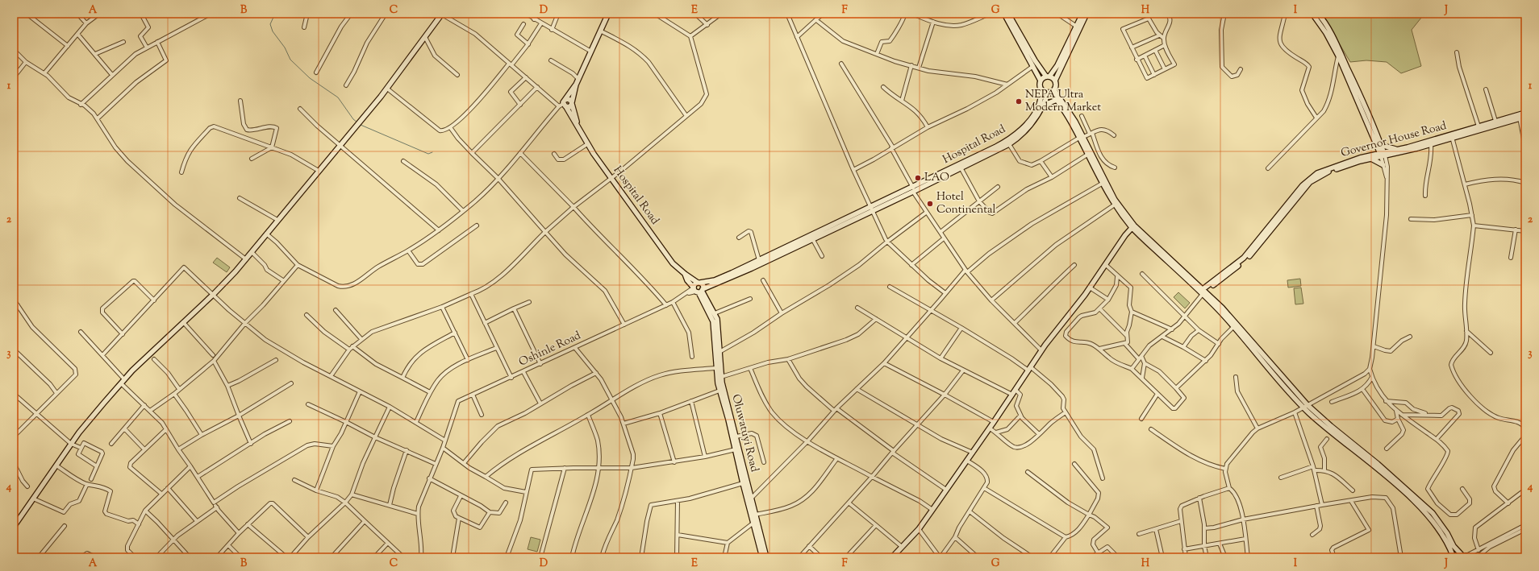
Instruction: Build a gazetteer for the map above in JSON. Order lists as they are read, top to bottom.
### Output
{
  "streets": {
    "street": [
      "Governor House Road",
      "Hospital Road",
      "Oshinle Road",
      "Oluwatuyi Road"
    ]
  },
  "places": ["NEPA Ultra Modern Market", "LAO", "Hotel Continental"],
  "grid": {
    "columns": [
      "A",
      "B",
      "C",
      "D",
      "E",
      "F",
      "G",
      "H",
      "I",
      "J"
    ],
    "rows": [
      "1",
      "2",
      "3",
      "4"
    ]
  }
}
